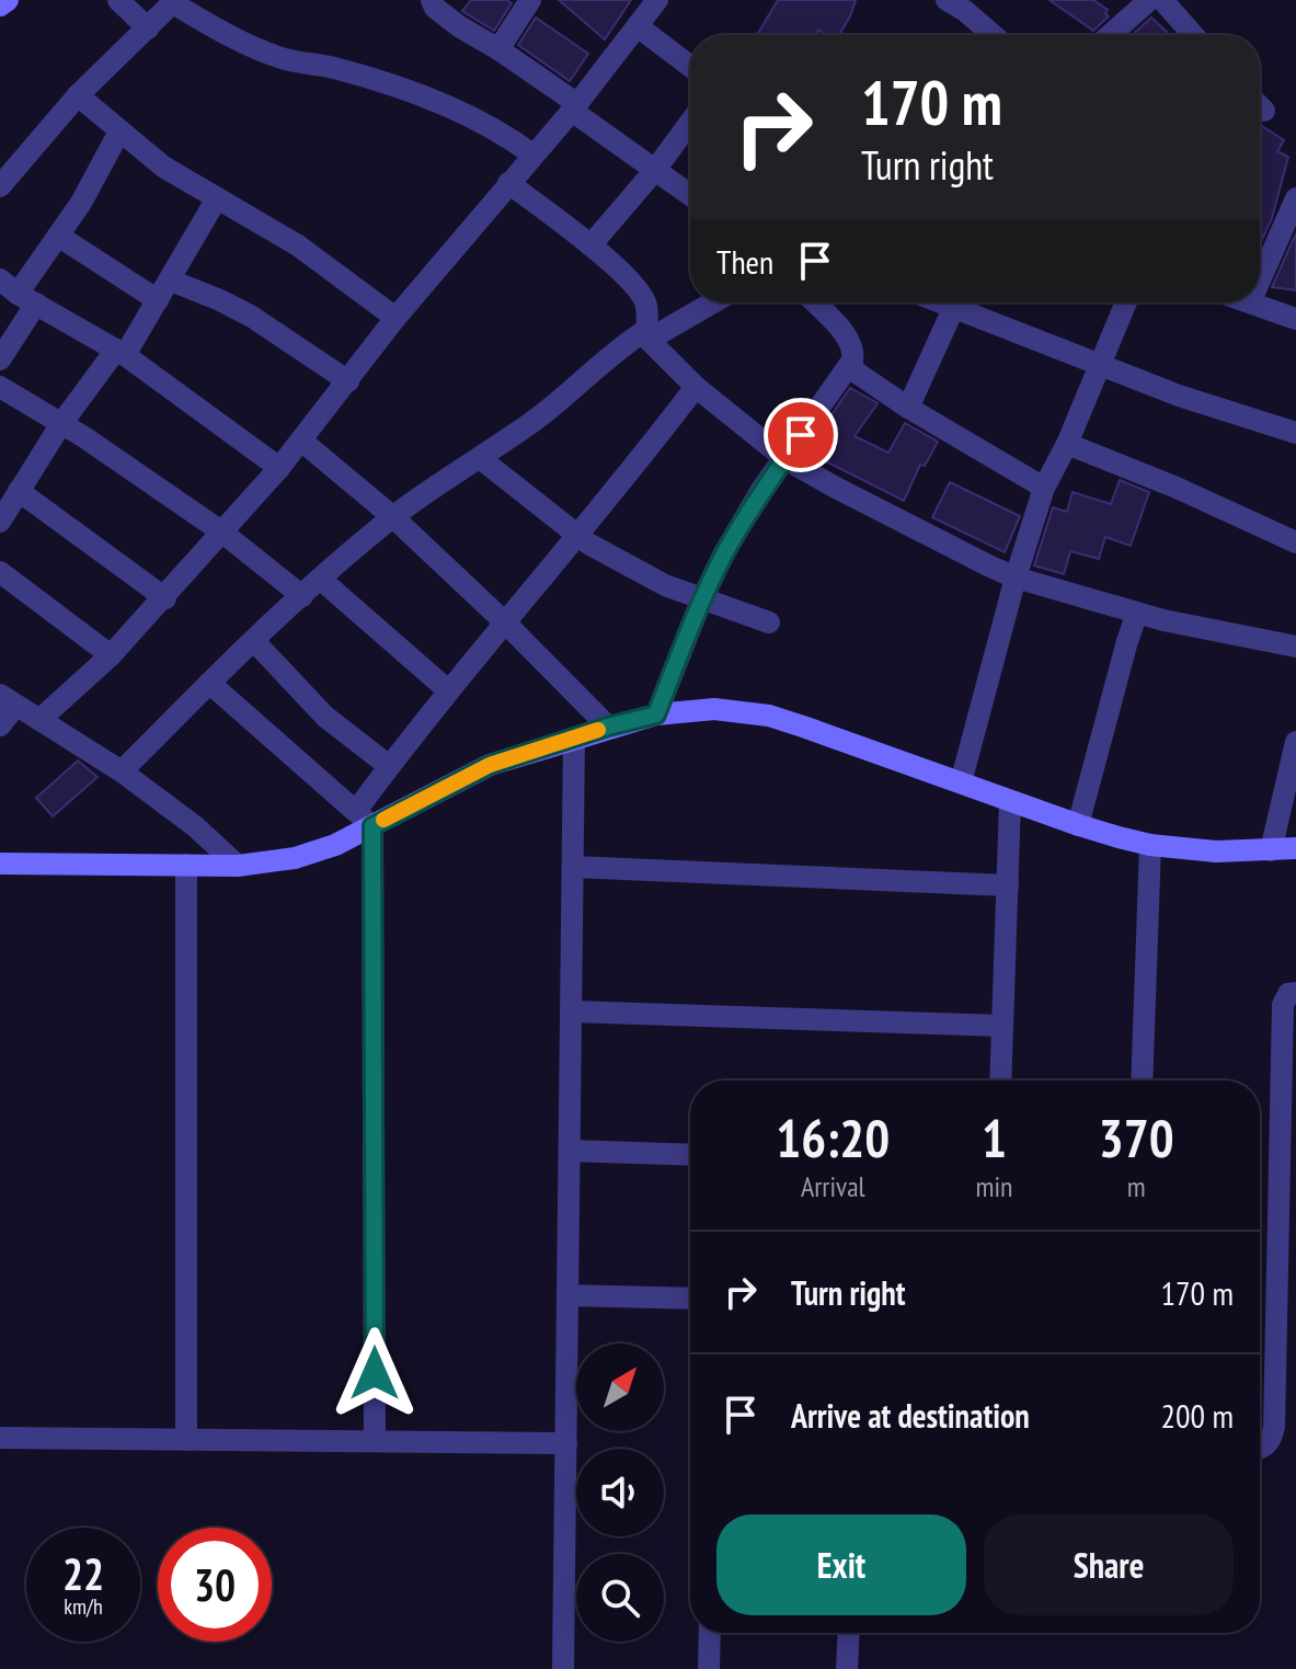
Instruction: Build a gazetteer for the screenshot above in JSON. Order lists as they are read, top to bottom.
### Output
{
  "north": "top right",
  "page": {
    "turn": ["170 m", "Turn right"],
    "then": "Then",
    "eta": [
      "16:20",
      "Arrival",
      "1",
      "min",
      "370",
      "m"
    ],
    "list": [
      {
        "name": "Turn right",
        "value": "170 m"
      },
      {
        "name": "Arrive at destination",
        "value": "200 m"
      }
    ],
    "buttons": ["Exit", "Share"],
    "speed": "22 km/h",
    "limit": "30"
  }
}
